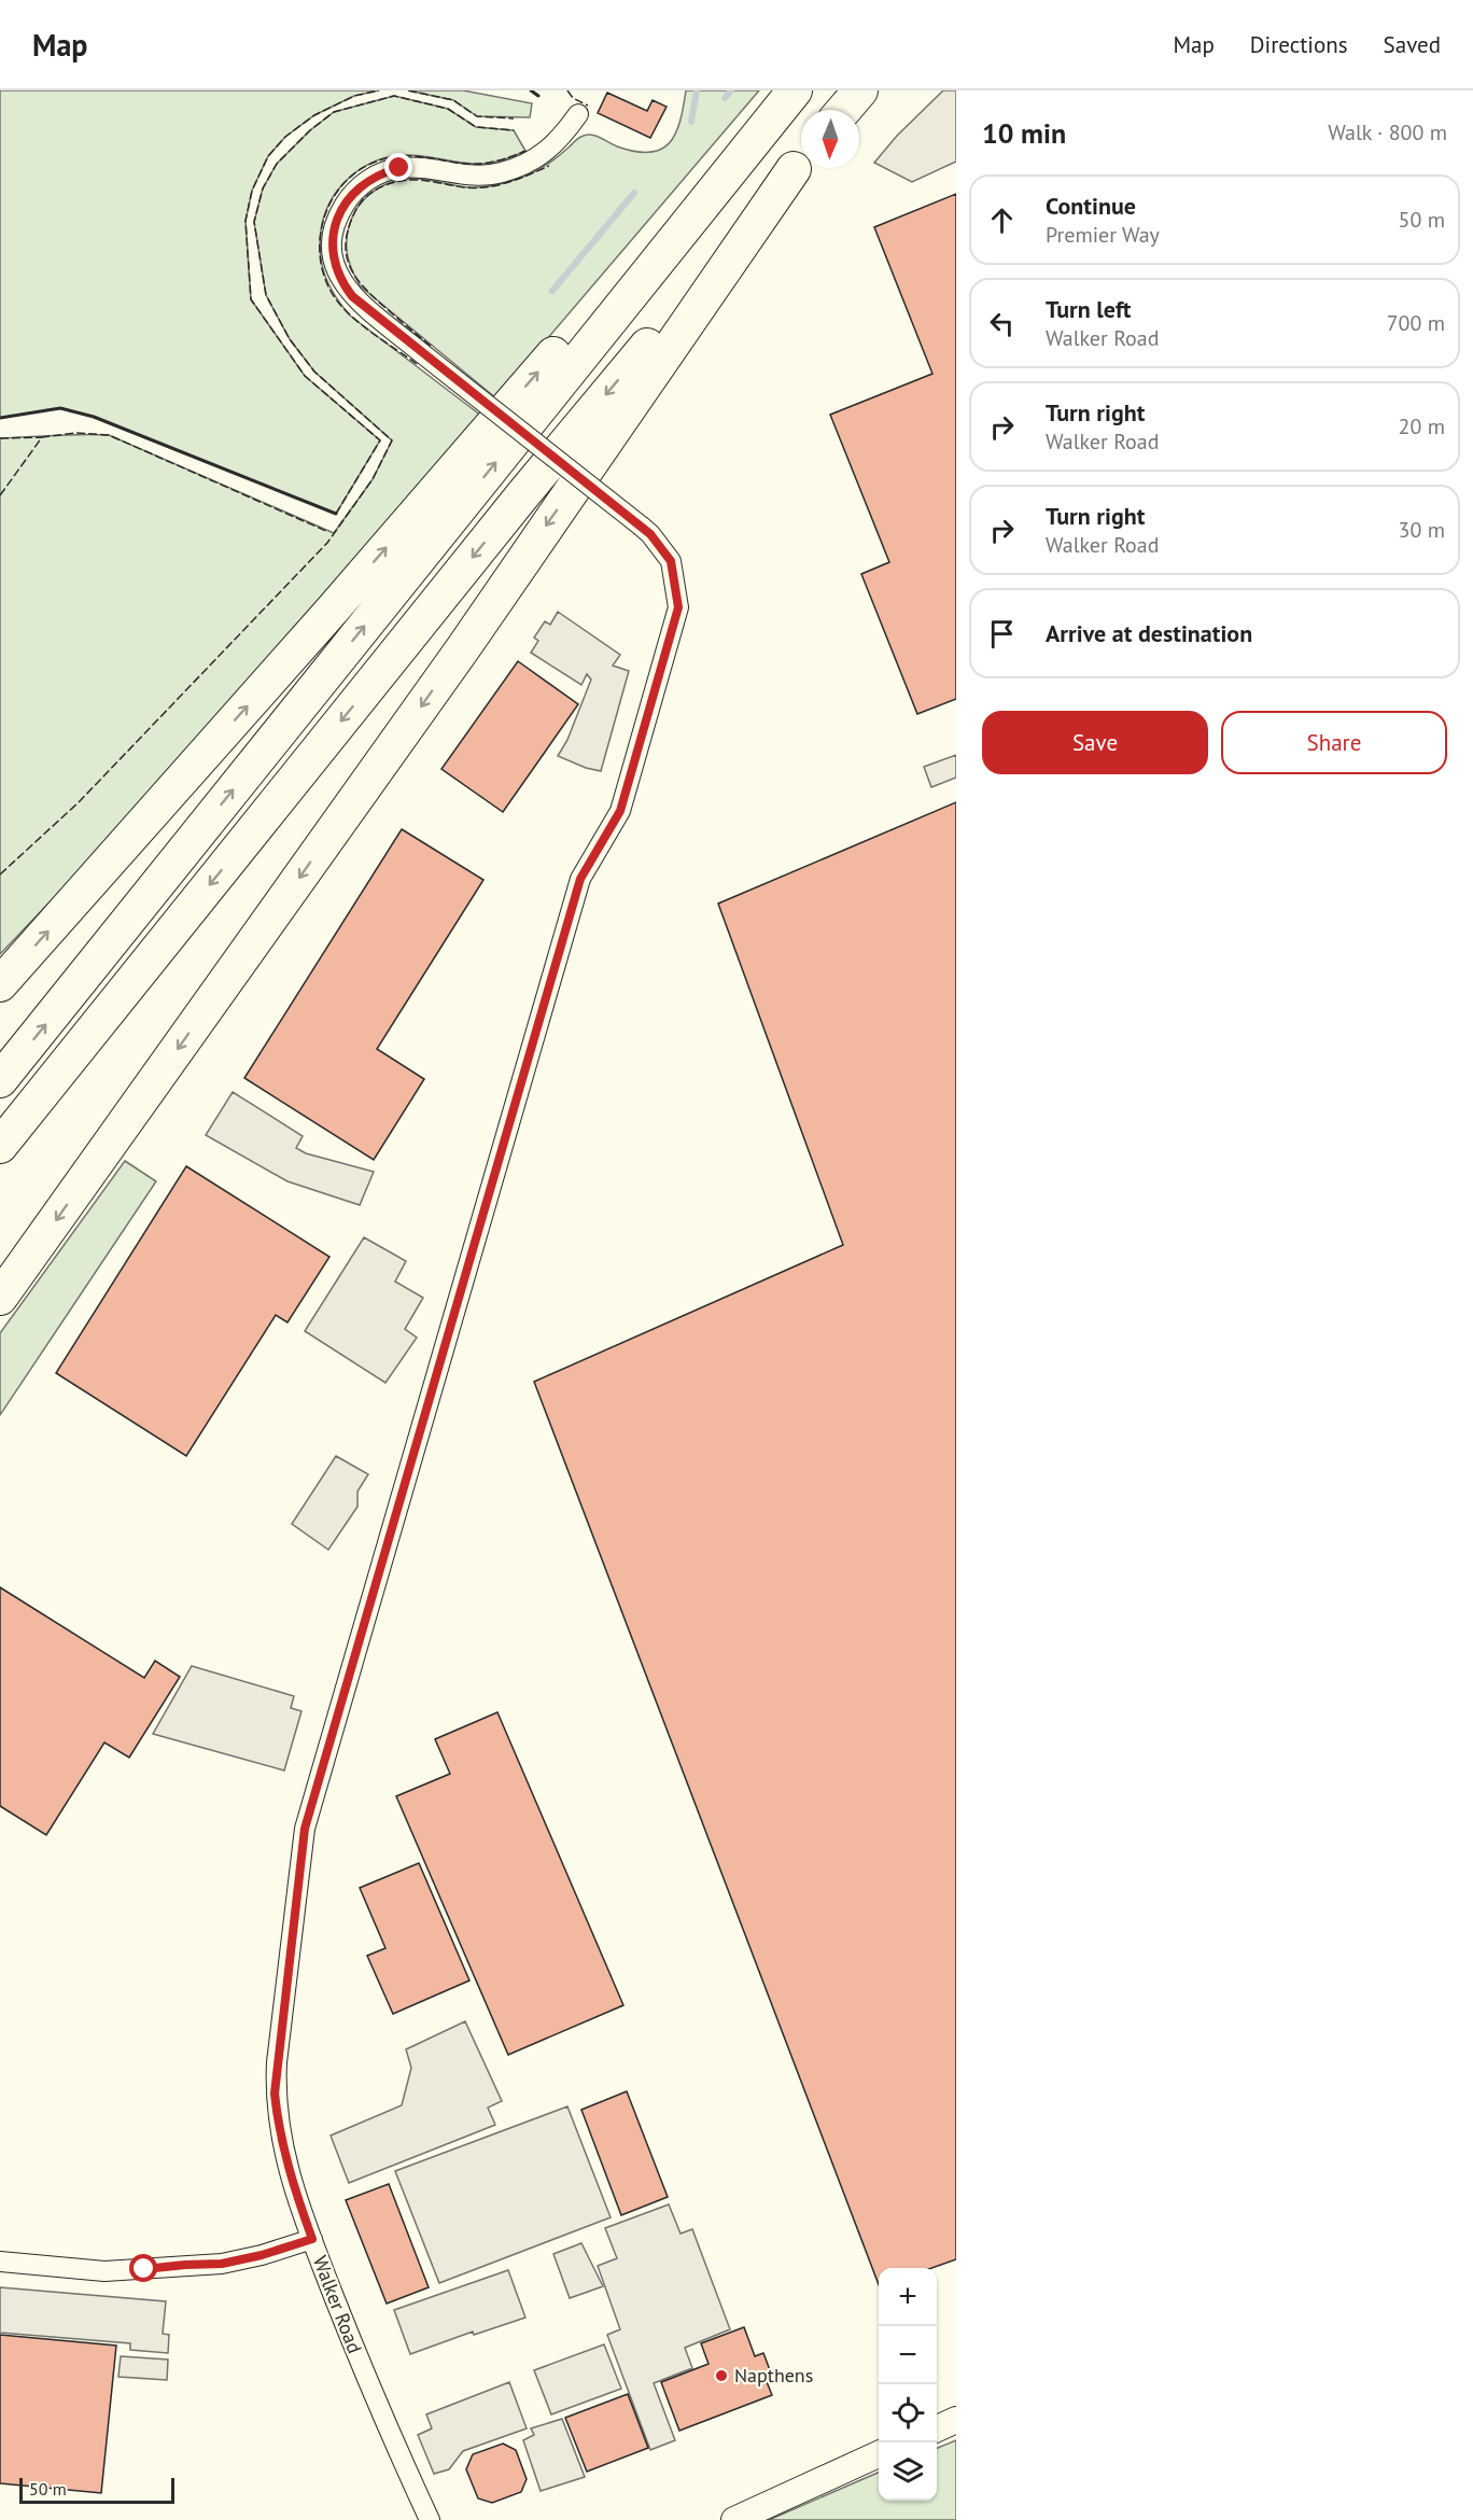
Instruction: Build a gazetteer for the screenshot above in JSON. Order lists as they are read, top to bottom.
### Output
{
  "streets": {
    "street": ["Walker Road"]
  },
  "places": ["Napthens"],
  "scale_bar": "50 m",
  "north": "bottom",
  "page": {
    "header": "Map",
    "nav": ["Map", "Directions", "Saved"],
    "heading": ["10 min", "Walk · 800 m"],
    "list": [
      ["Continue", "Premier Way", "50 m"],
      ["Turn left", "Walker Road", "700 m"],
      ["Turn right", "Walker Road", "20 m"],
      ["Turn right", "Walker Road", "30 m"],
      "Arrive at destination"
    ],
    "buttons": ["Save", "Share"],
    "map_buttons": ["+", "−"],
    "scale": "50 m"
  }
}
